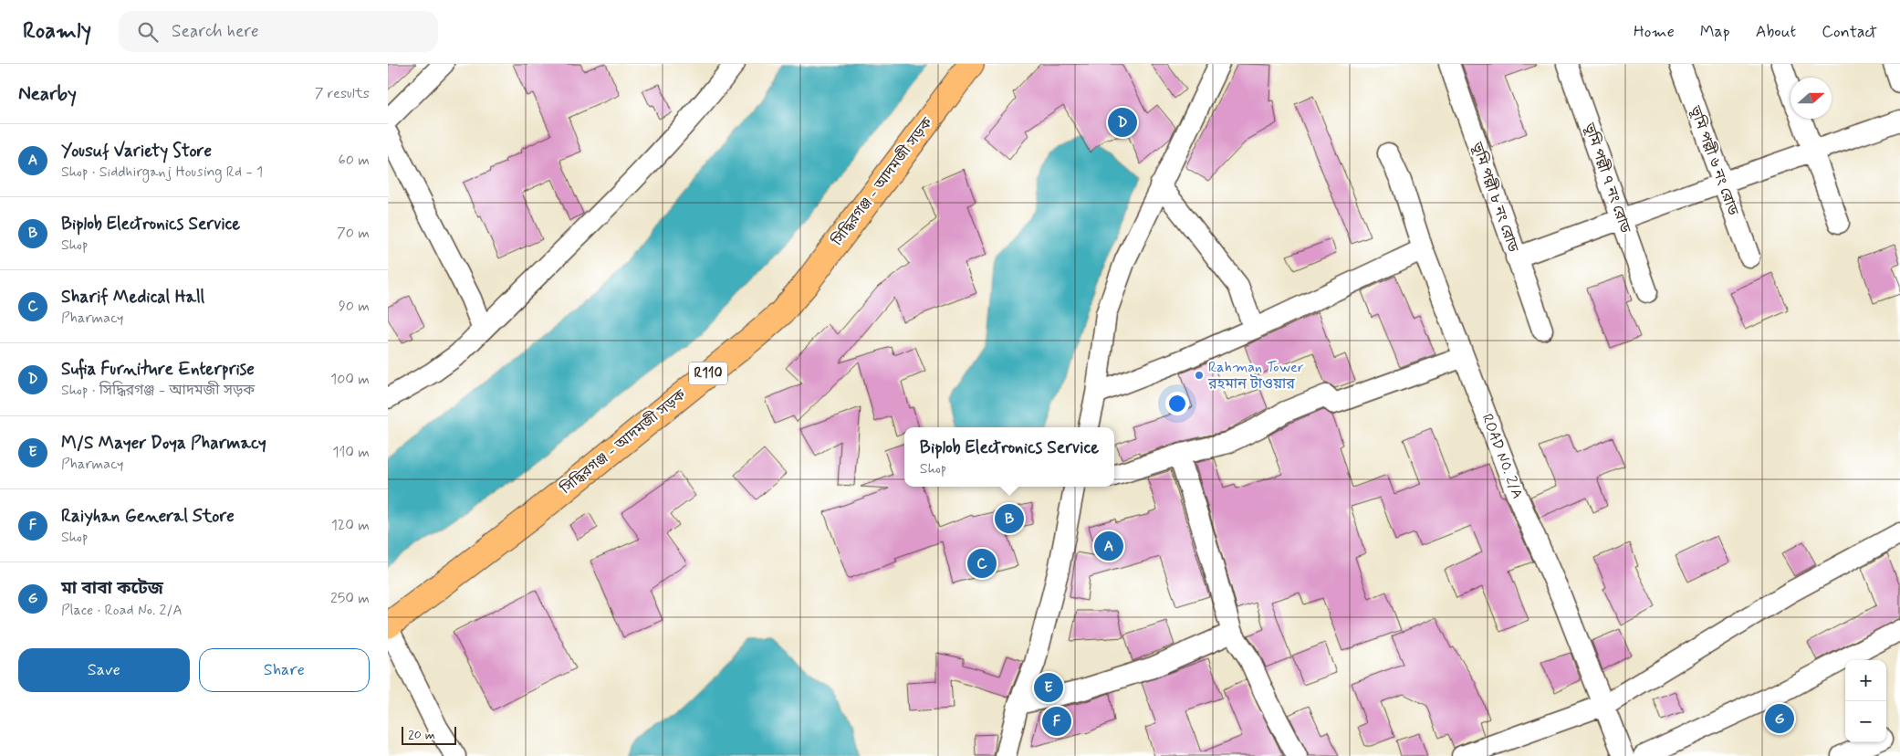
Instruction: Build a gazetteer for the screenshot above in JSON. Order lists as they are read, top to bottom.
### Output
{
  "streets": {
    "main road": ["সিদ্ধিরগঞ্জ - আদমজী সড়ক", "R110"],
    "street": [
      "ভূমি পল্লী ৬ নং রোড",
      "ভূমি পল্লী ৭ নং রোড",
      "ভূমি পল্লী ৮ নং রোড",
      "ROAD NO. 2/A"
    ]
  },
  "places": ["Rahman Tower রহমান টাওয়ার"],
  "scale_bar": "20 m",
  "north": "right",
  "page": {
    "header": "Roamly",
    "search": "Search here",
    "nav": [
      "Home",
      "Map",
      "About",
      "Contact"
    ],
    "heading": ["Nearby", "7 results"],
    "pins": [
      "D",
      "B",
      "A",
      "C",
      "E",
      "G",
      "F"
    ],
    "list": [
      {
        "mark": "A",
        "name": "Yousuf Variety Store",
        "note": "Shop · Siddhirganj Housing Rd - 1",
        "value": "60 m"
      },
      {
        "mark": "B",
        "name": "Biplob Electronics Service",
        "note": "Shop",
        "value": "70 m"
      },
      {
        "mark": "C",
        "name": "Sharif Medical Hall",
        "note": "Pharmacy",
        "value": "90 m"
      },
      {
        "mark": "D",
        "name": "Sufia Furniture Enterprise",
        "note": "Shop · সিদ্ধিরগঞ্জ - আদমজী সড়ক",
        "value": "100 m"
      },
      {
        "mark": "E",
        "name": "M/S Mayer Doya Pharmacy",
        "note": "Pharmacy",
        "value": "110 m"
      },
      {
        "mark": "F",
        "name": "Raiyhan General Store",
        "note": "Shop",
        "value": "120 m"
      },
      {
        "mark": "G",
        "name": "মা বাবা কটেজ",
        "note": "Place · Road No. 2/A",
        "value": "250 m"
      }
    ],
    "popup": ["Biplob Electronics Service", "Shop"],
    "buttons": ["Save", "Share"],
    "map_buttons": ["+", "−"],
    "scale": "20 m"
  }
}
